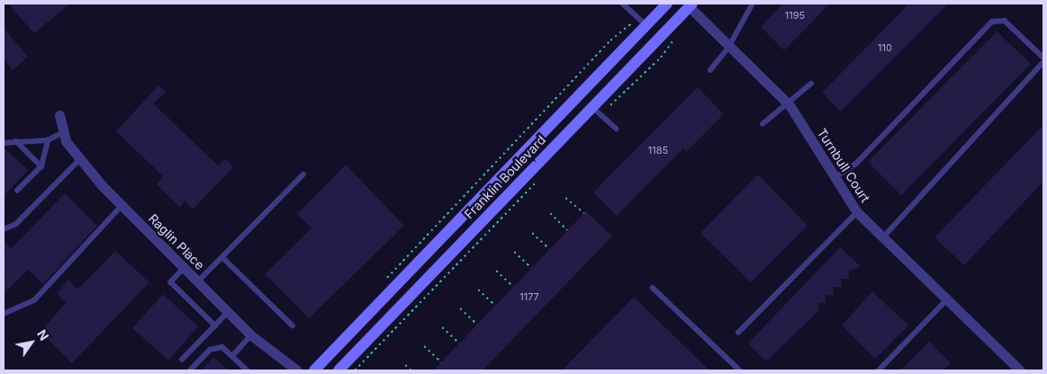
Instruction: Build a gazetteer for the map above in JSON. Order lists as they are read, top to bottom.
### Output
{
  "streets": {
    "main road": ["Franklin Boulevard"],
    "street": ["Turnbull Court", "Raglin Place"]
  },
  "crossings": [
    ["Turnbull Court", "Franklin Boulevard"]
  ],
  "house_numbers": [
    "1195",
    "110",
    "1185",
    "1177"
  ],
  "north": "top right"
}
